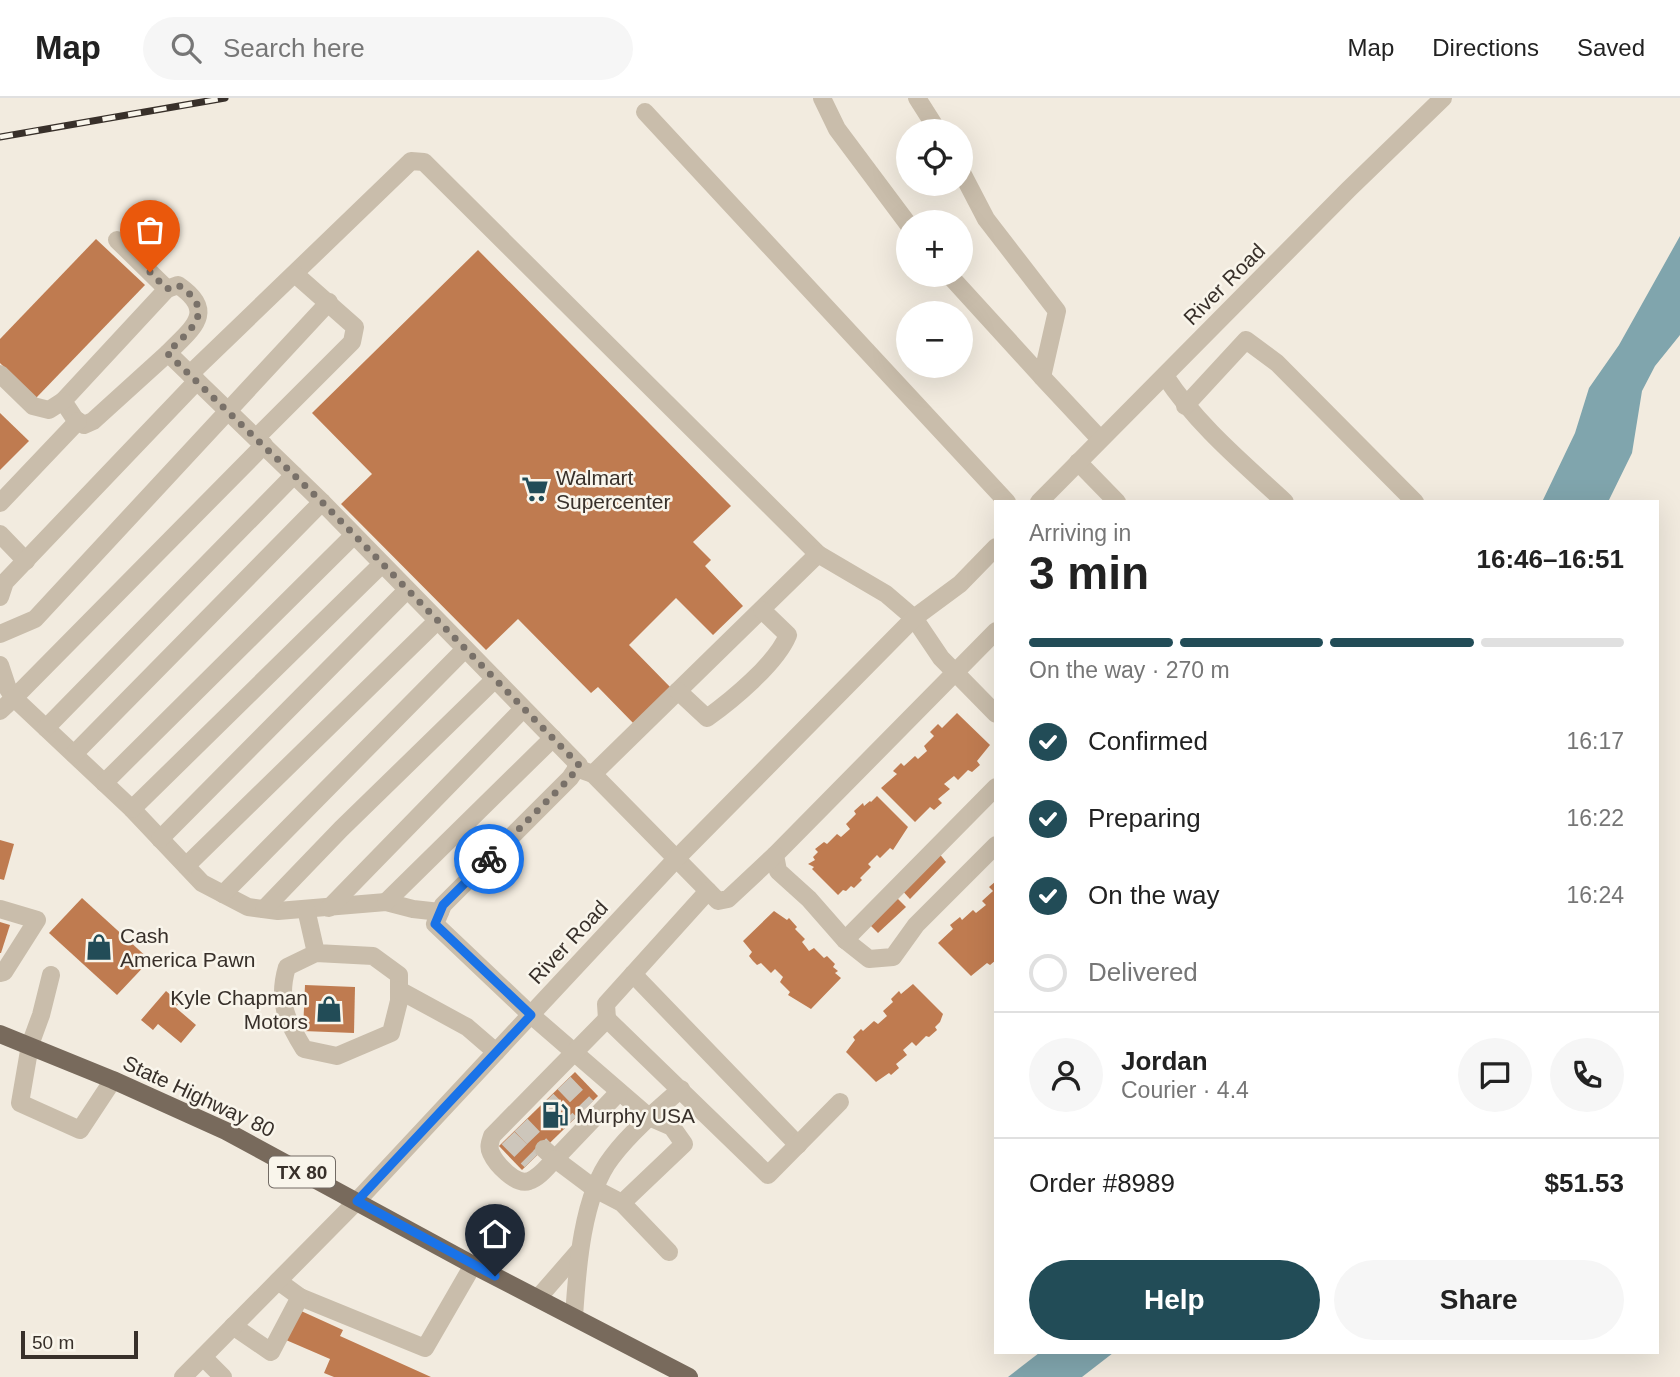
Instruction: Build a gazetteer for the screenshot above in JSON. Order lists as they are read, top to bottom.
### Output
{
  "streets": {
    "main road": ["State Highway 80", "TX 80"],
    "street": ["River Road"]
  },
  "crossings": [
    ["River Road", "State Highway 80"]
  ],
  "places": {
    "supermarket": ["Walmart Supercenter"],
    "shop": ["Cash America Pawn", "Kyle Chapman Motors"],
    "fuel station": ["Murphy USA"]
  },
  "scale_bar": "50 m",
  "page": {
    "header": "Map",
    "search": "Search here",
    "nav": ["Map", "Directions", "Saved"],
    "map_buttons": ["+", "−"],
    "heading": ["3 min", "Arriving in", "16:46–16:51"],
    "panel": [
      "Jordan",
      "Courier · 4.4",
      "Order #8989",
      "$51.53"
    ],
    "bar": "On the way · 270 m",
    "list": [
      ["Confirmed", "16:17"],
      ["Preparing", "16:22"],
      ["On the way", "16:24"],
      "Delivered"
    ],
    "buttons": ["Help", "Share"],
    "scale": "50 m"
  }
}
